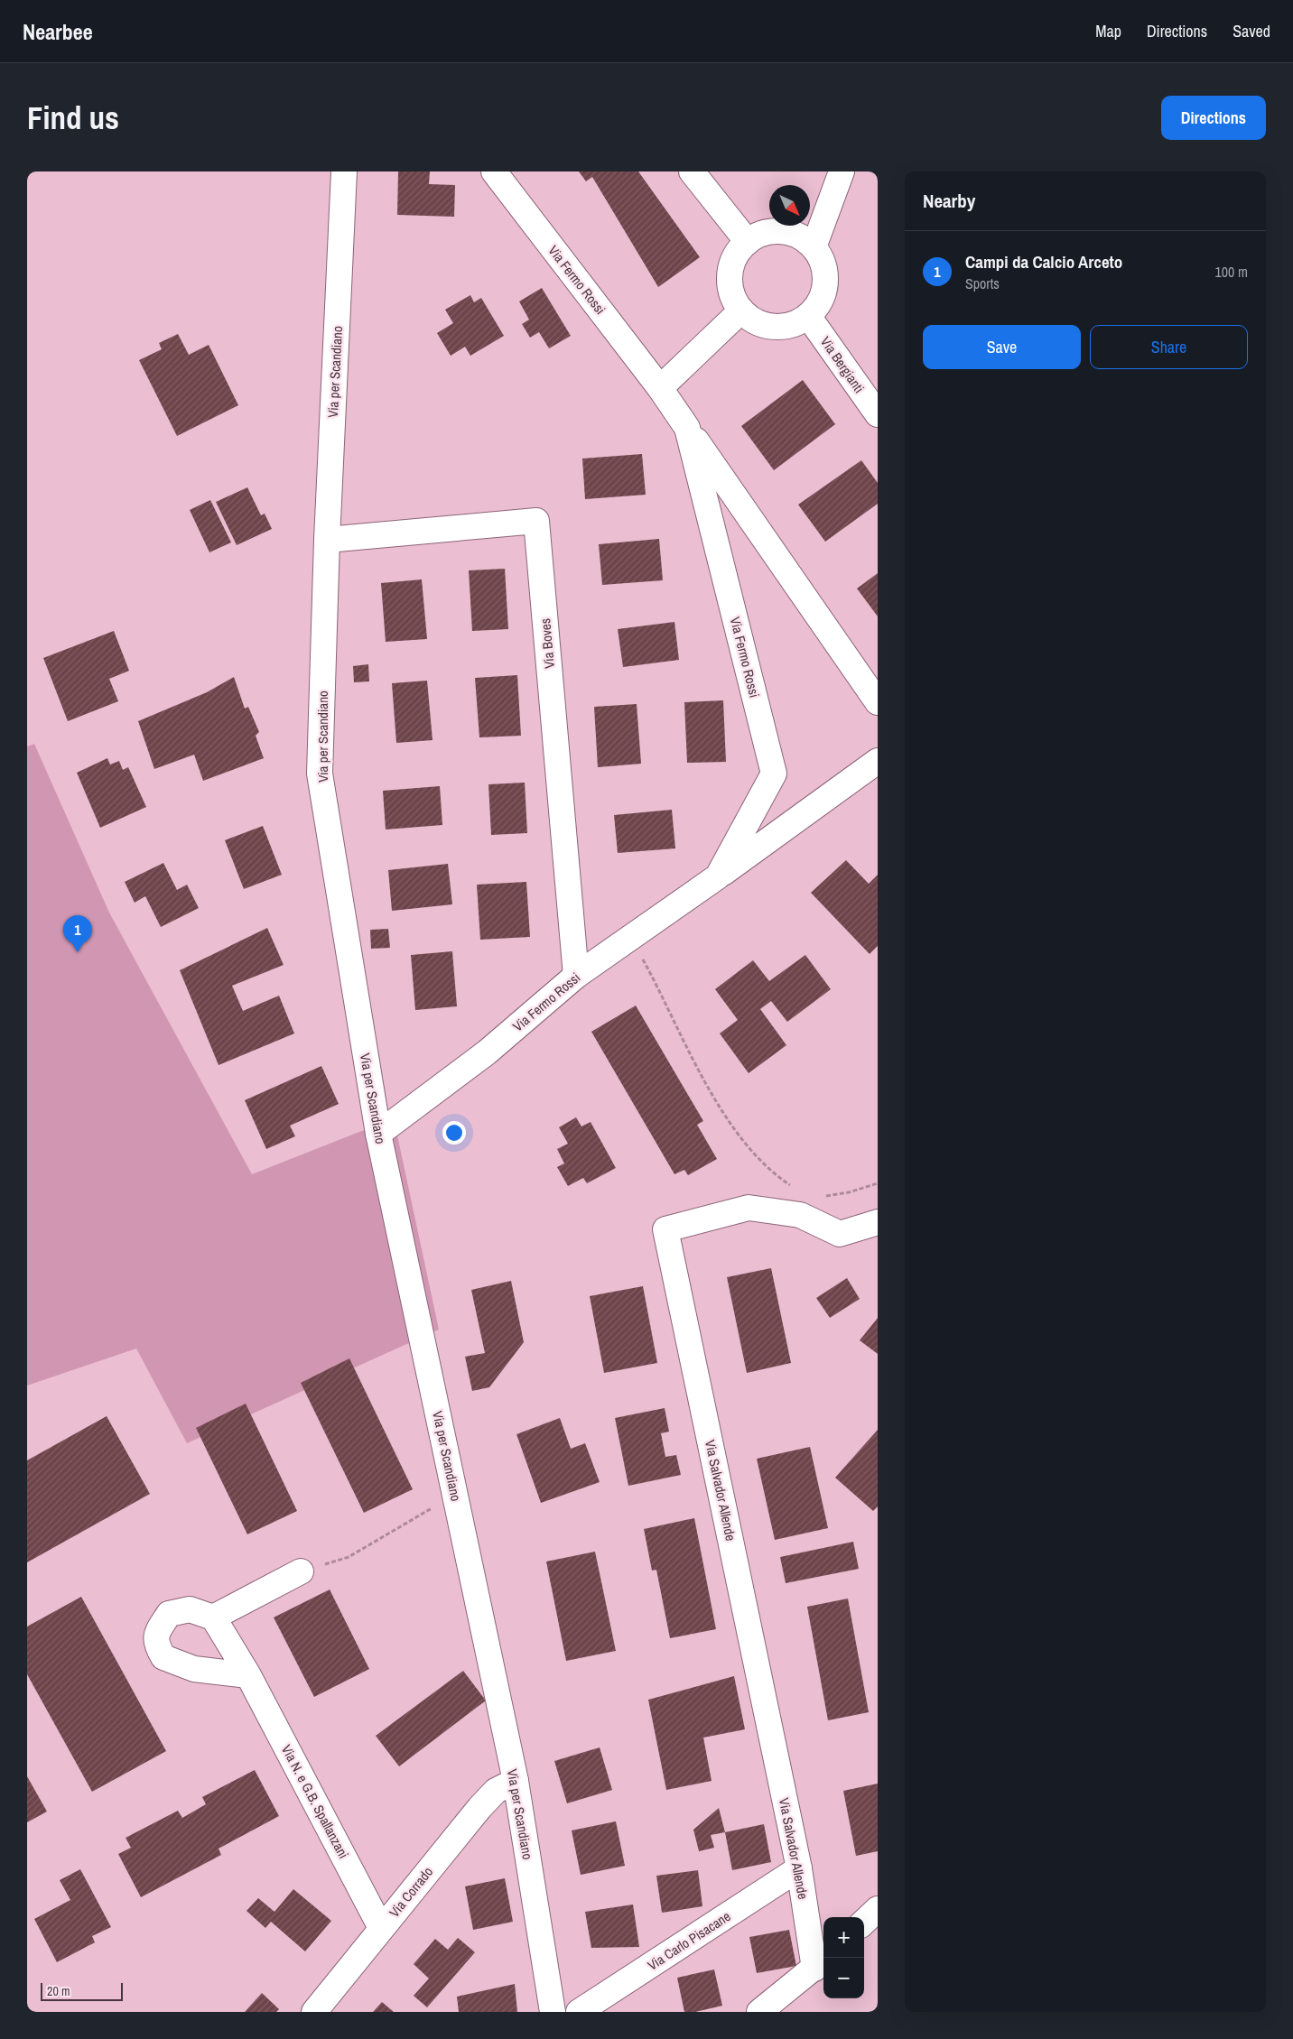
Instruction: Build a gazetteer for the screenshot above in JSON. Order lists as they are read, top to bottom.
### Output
{
  "streets": {
    "street": [
      "Via Fermo Rossi",
      "Via Bergianti",
      "Via per Scandiano",
      "Via Boves",
      "Via Salvador Allende",
      "Via N. e G.B. Spallanzani",
      "Via Corrado",
      "Via Carlo Pisacane"
    ]
  },
  "crossings": [
    ["Via Fermo Rossi", "Via per Scandiano"],
    ["Via Fermo Rossi", "Via Boves"],
    ["Via per Scandiano", "Via Boves"],
    ["Via per Scandiano", "Via Corrado"],
    ["Via Salvador Allende", "Via Carlo Pisacane"],
    ["Via N. e G.B. Spallanzani", "Via Corrado"]
  ],
  "scale_bar": "20 m",
  "north": "bottom right",
  "page": {
    "header": "Nearbee",
    "nav": ["Map", "Directions", "Saved"],
    "buttons": [
      "Directions",
      ["Save", "Share"]
    ],
    "title": "Find us",
    "heading": "Nearby",
    "list": [
      {
        "mark": "1",
        "name": "Campi da Calcio Arceto",
        "note": "Sports",
        "value": "100 m"
      }
    ],
    "pins": "1",
    "map_buttons": ["+", "−"],
    "scale": "20 m"
  }
}
